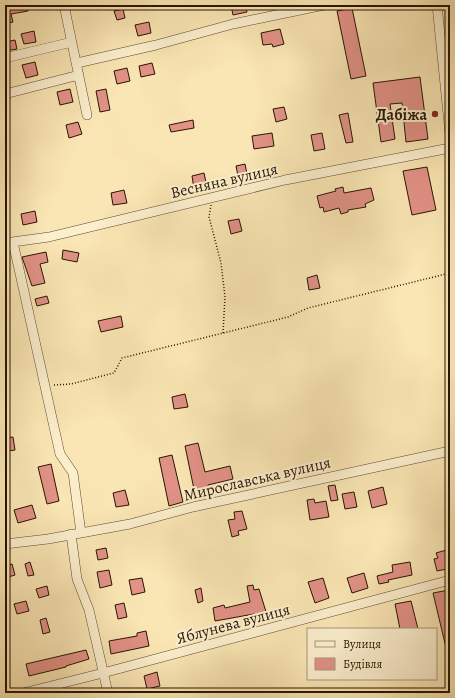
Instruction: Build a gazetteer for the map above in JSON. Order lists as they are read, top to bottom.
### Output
{
  "streets": {
    "street": ["Весняна вулиця", "Мирославська вулиця", "Яблунева вулиця"]
  },
  "places": ["Дабіжа"],
  "legend": ["Вулиця", "Будівля"]
}
